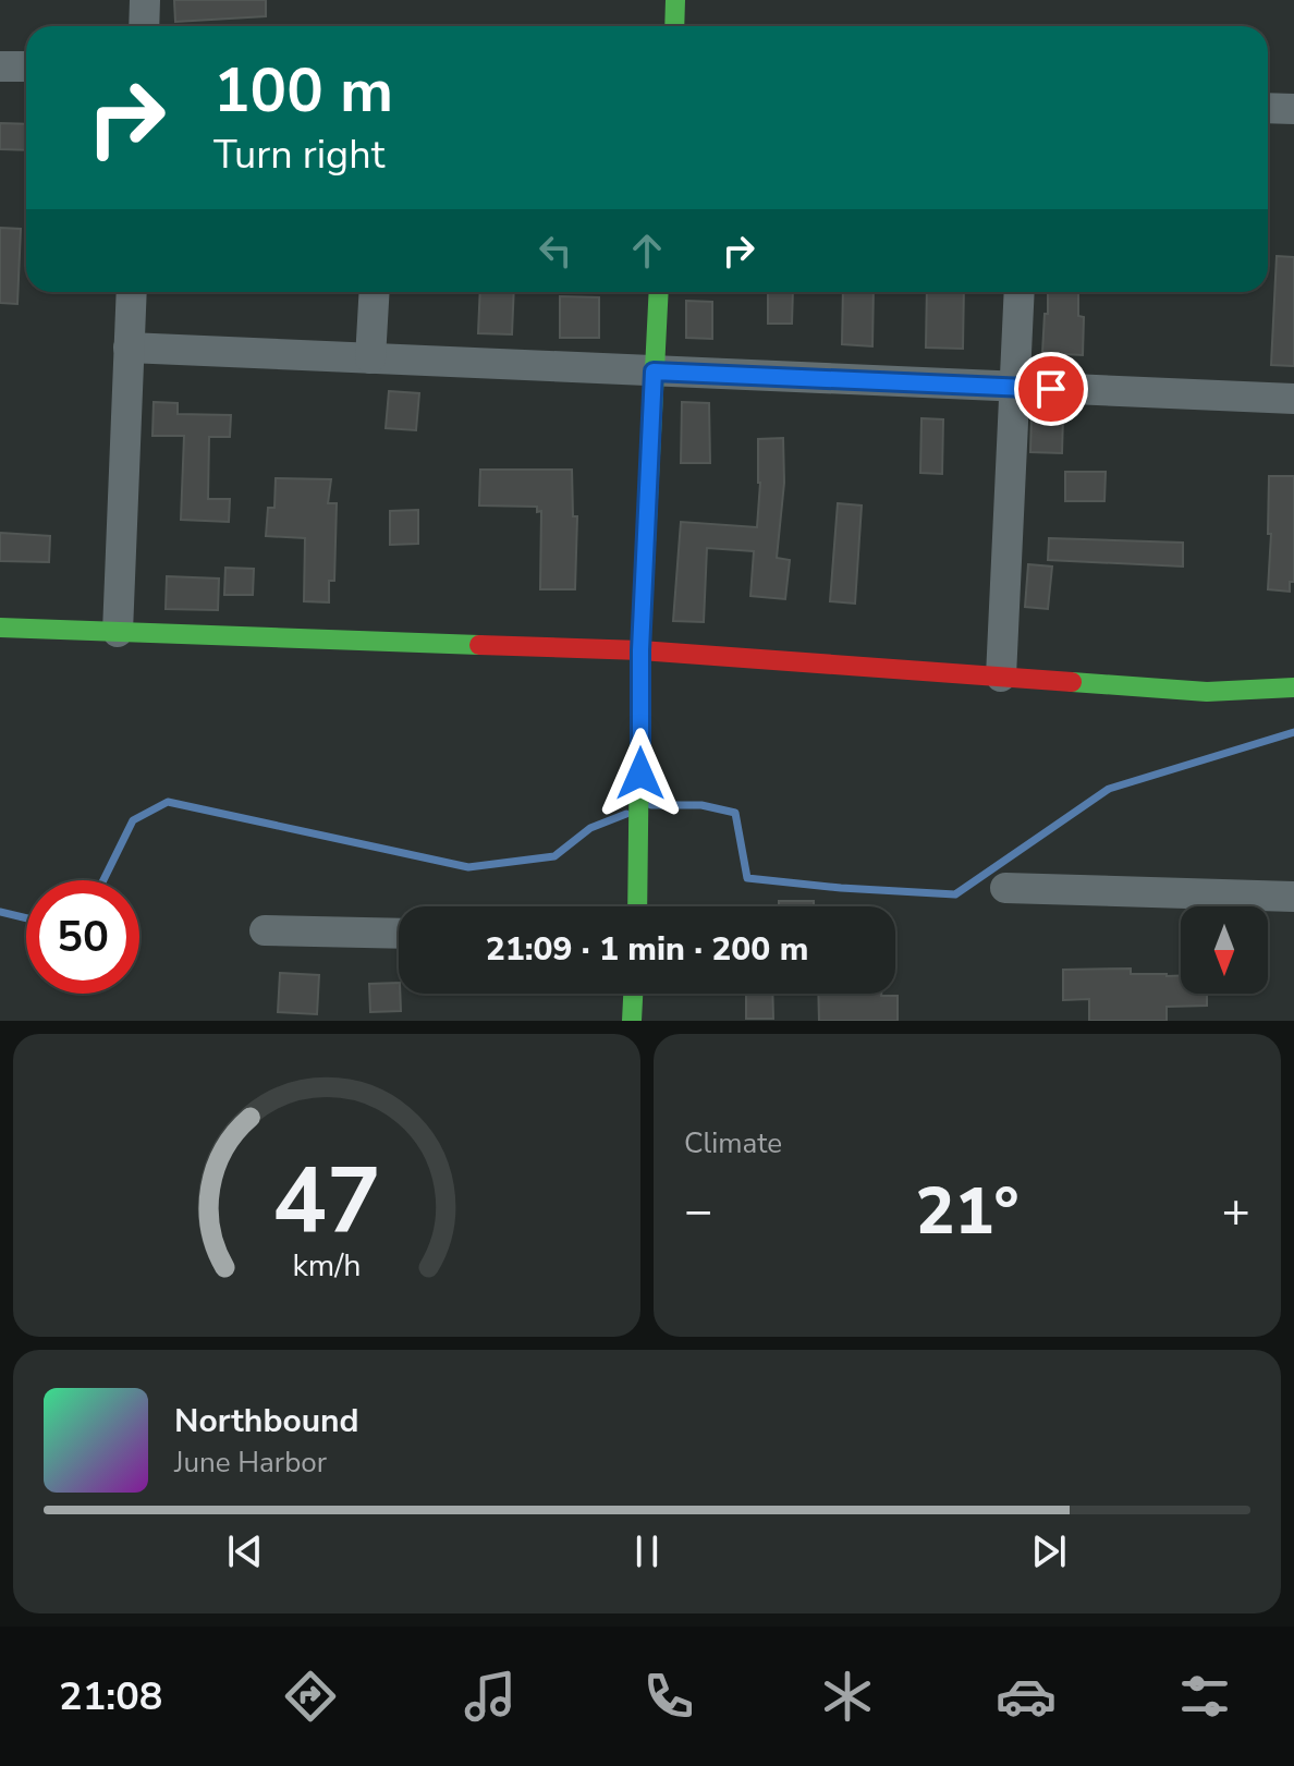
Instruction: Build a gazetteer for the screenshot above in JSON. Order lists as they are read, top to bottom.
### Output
{
  "north": "bottom",
  "page": {
    "turn": ["100 m", "Turn right"],
    "limit": "50",
    "trip": "21:09 · 1 min · 200 m",
    "tile": "Climate",
    "heat": ["−", "21°", "+"],
    "song": ["Northbound", "June Harbor"],
    "tabs": "21:08",
    "gauge": ["47", "km/h"]
  }
}
